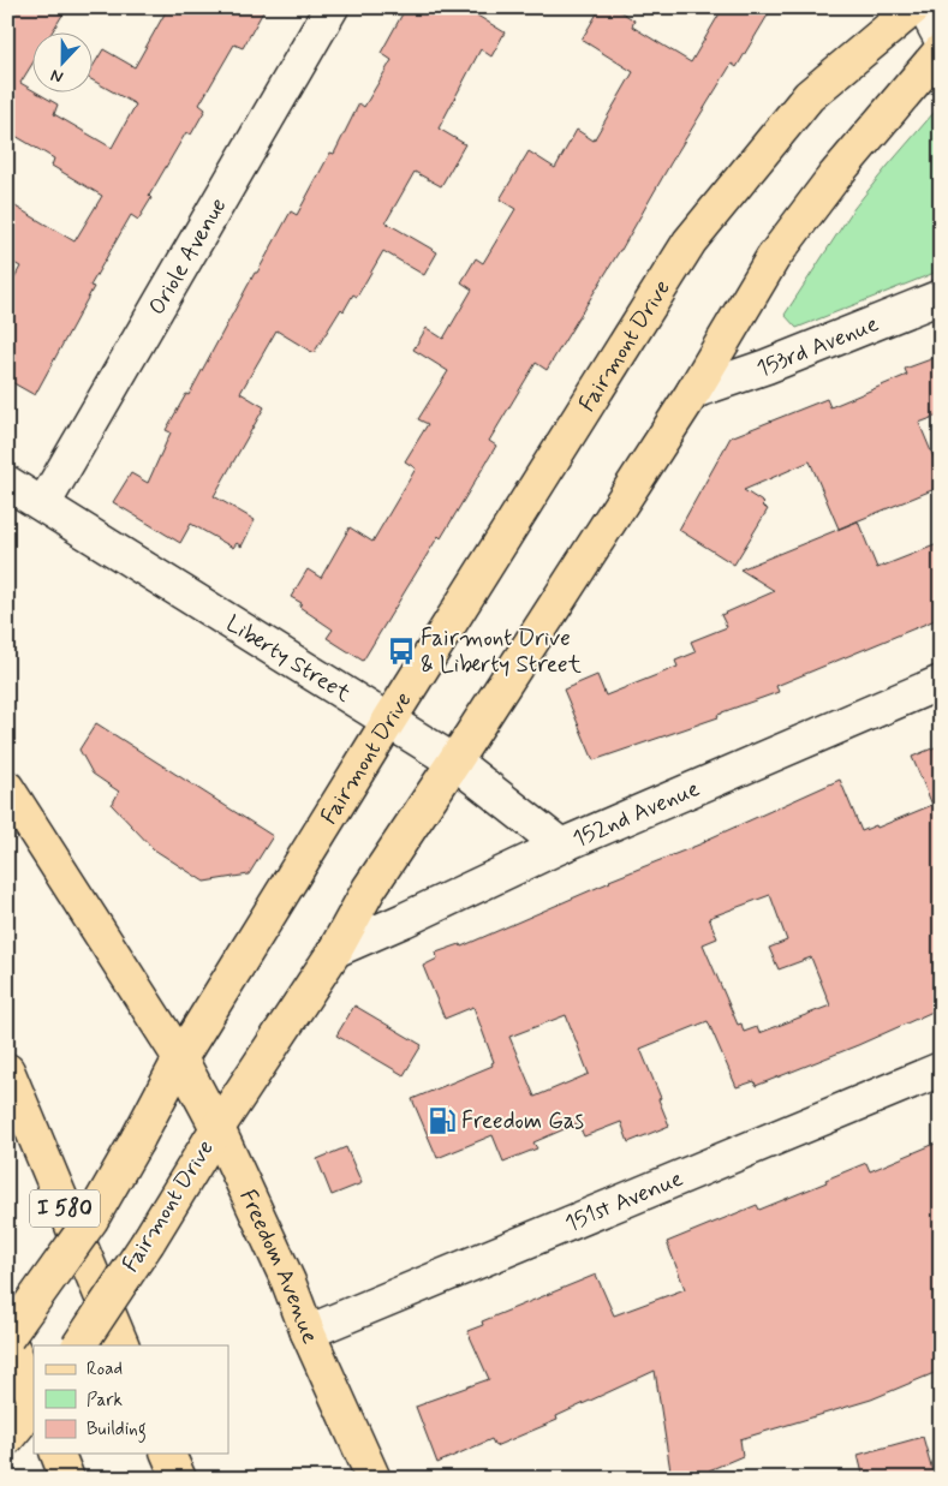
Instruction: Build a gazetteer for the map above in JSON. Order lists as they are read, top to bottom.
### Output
{
  "streets": {
    "main road": ["Fairmont Drive", "I 580", "Freedom Avenue"],
    "street": [
      "Oriole Avenue",
      "153rd Avenue",
      "Liberty Street",
      "152nd Avenue",
      "151st Avenue"
    ]
  },
  "crossings": [
    ["Oriole Avenue", "Liberty Street"],
    ["Fairmont Drive", "153rd Avenue"],
    ["Fairmont Drive", "Liberty Street"],
    ["Fairmont Drive", "152nd Avenue"],
    ["Fairmont Drive", "Freedom Avenue"],
    ["Liberty Street", "152nd Avenue"],
    ["151st Avenue", "Freedom Avenue"]
  ],
  "places": {
    "bus stop": ["Fairmont Drive & Liberty Street"],
    "fuel station": ["Freedom Gas"]
  },
  "legend": ["Road", "Park", "Building"],
  "north": "bottom"
}
